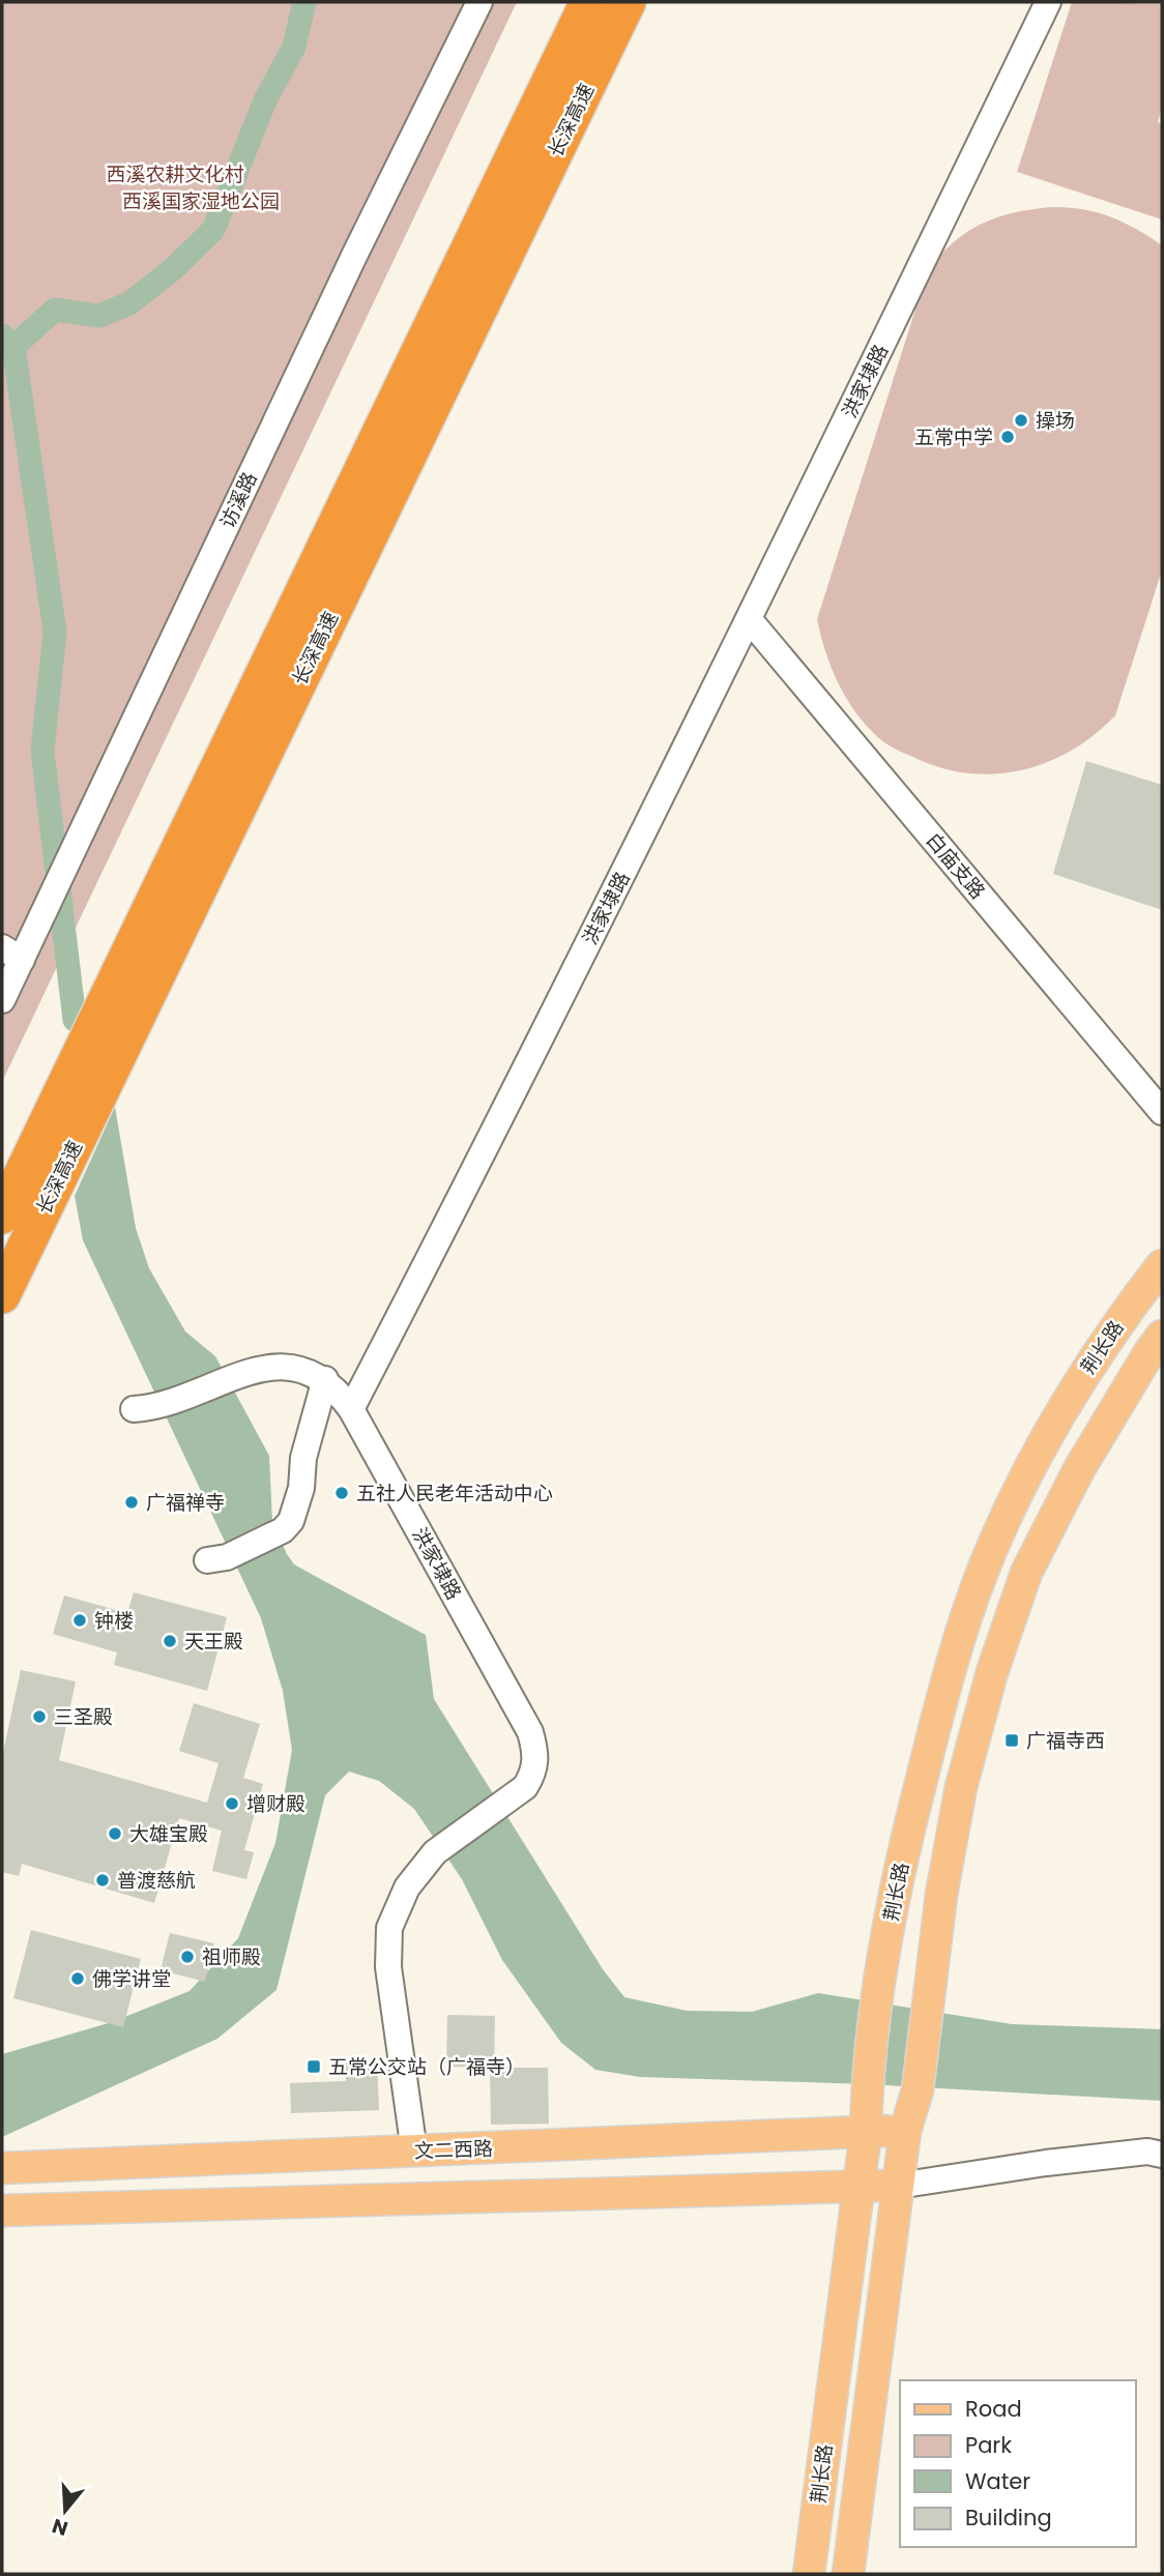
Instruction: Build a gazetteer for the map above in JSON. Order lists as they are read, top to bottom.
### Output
{
  "streets": {
    "highway": ["长深高速"],
    "main road": ["荆长路", "文二西路"],
    "street": ["洪家埭路", "访溪路", "白庙支路"]
  },
  "crossings": [
    ["洪家埭路", "白庙支路"],
    ["洪家埭路", "文二西路"],
    ["荆长路", "文二西路"]
  ],
  "parks": ["西溪农耕文化村", "西溪国家湿地公园"],
  "places": {
    "other": [
      "操场",
      "五常中学",
      "五社人民老年活动中心",
      "广福禅寺",
      "钟楼",
      "天王殿",
      "三圣殿",
      "增财殿",
      "大雄宝殿",
      "普渡慈航",
      "祖师殿",
      "佛学讲堂"
    ],
    "transit": ["广福寺西", "五常公交站（广福寺）"]
  },
  "legend": [
    "Road",
    "Park",
    "Water",
    "Building"
  ],
  "north": "bottom"
}
